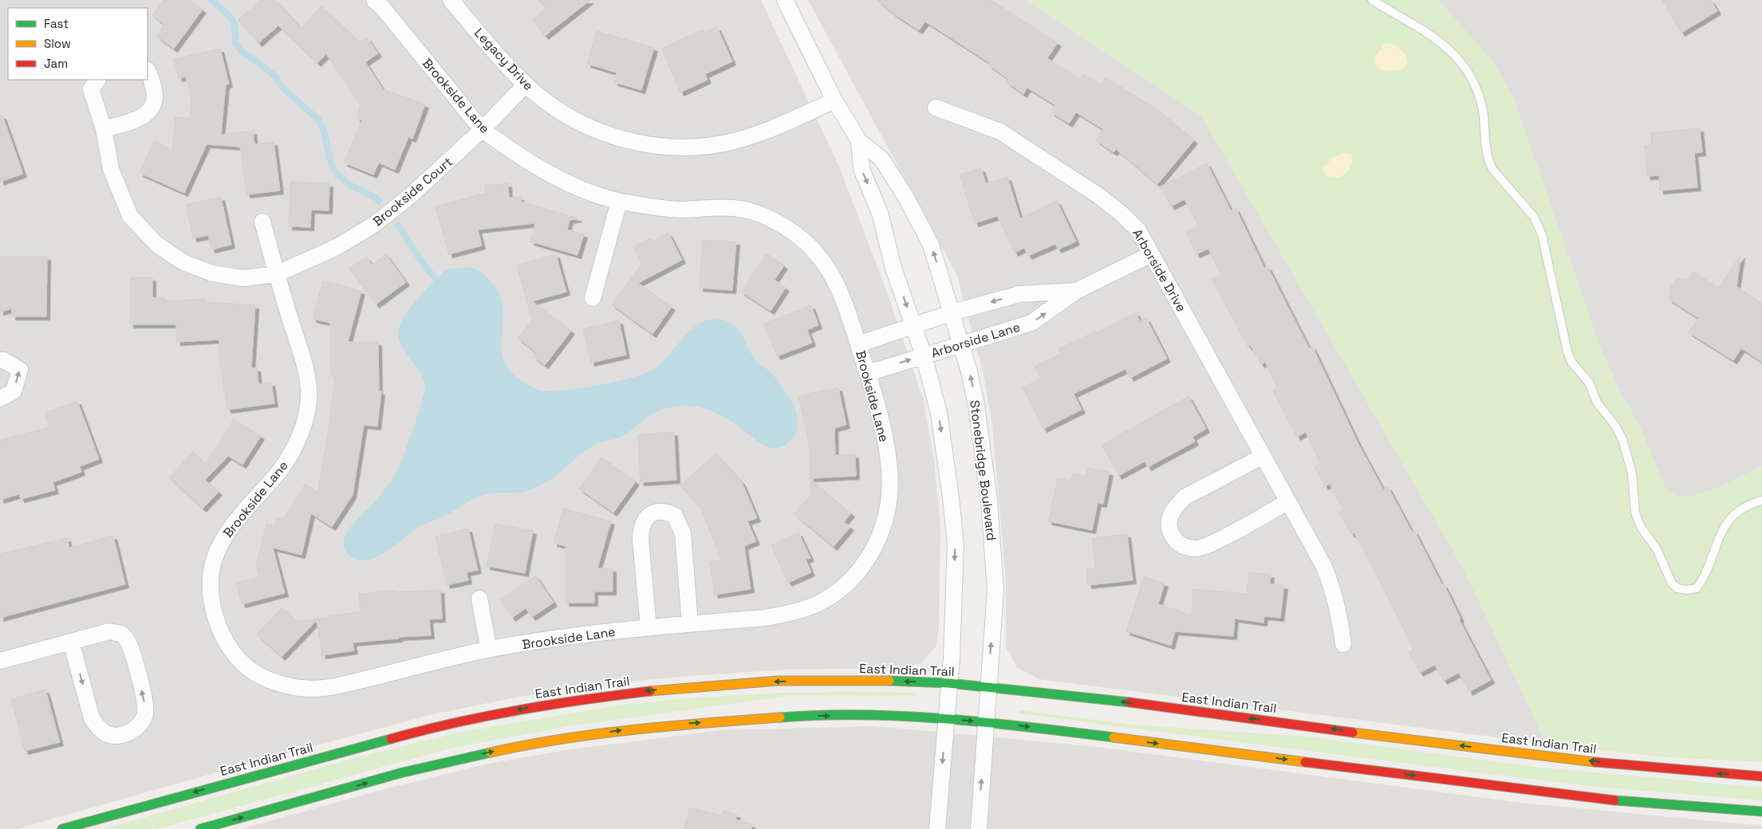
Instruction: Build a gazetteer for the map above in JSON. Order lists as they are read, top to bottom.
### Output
{
  "streets": {
    "main road": ["East Indian Trail"],
    "street": [
      "Legacy Drive",
      "Brookside Lane",
      "Brookside Court",
      "Arborside Drive",
      "Arborside Lane",
      "Stonebridge Boulevard"
    ]
  },
  "crossings": [
    ["Legacy Drive", "Brookside Court"],
    ["Legacy Drive", "Stonebridge Boulevard"],
    ["Brookside Lane", "Brookside Court"],
    ["Brookside Lane", "Arborside Lane"],
    ["Arborside Drive", "Arborside Lane"],
    ["Arborside Lane", "Stonebridge Boulevard"],
    ["Stonebridge Boulevard", "East Indian Trail"]
  ],
  "legend": ["Fast", "Slow", "Jam"]
}
